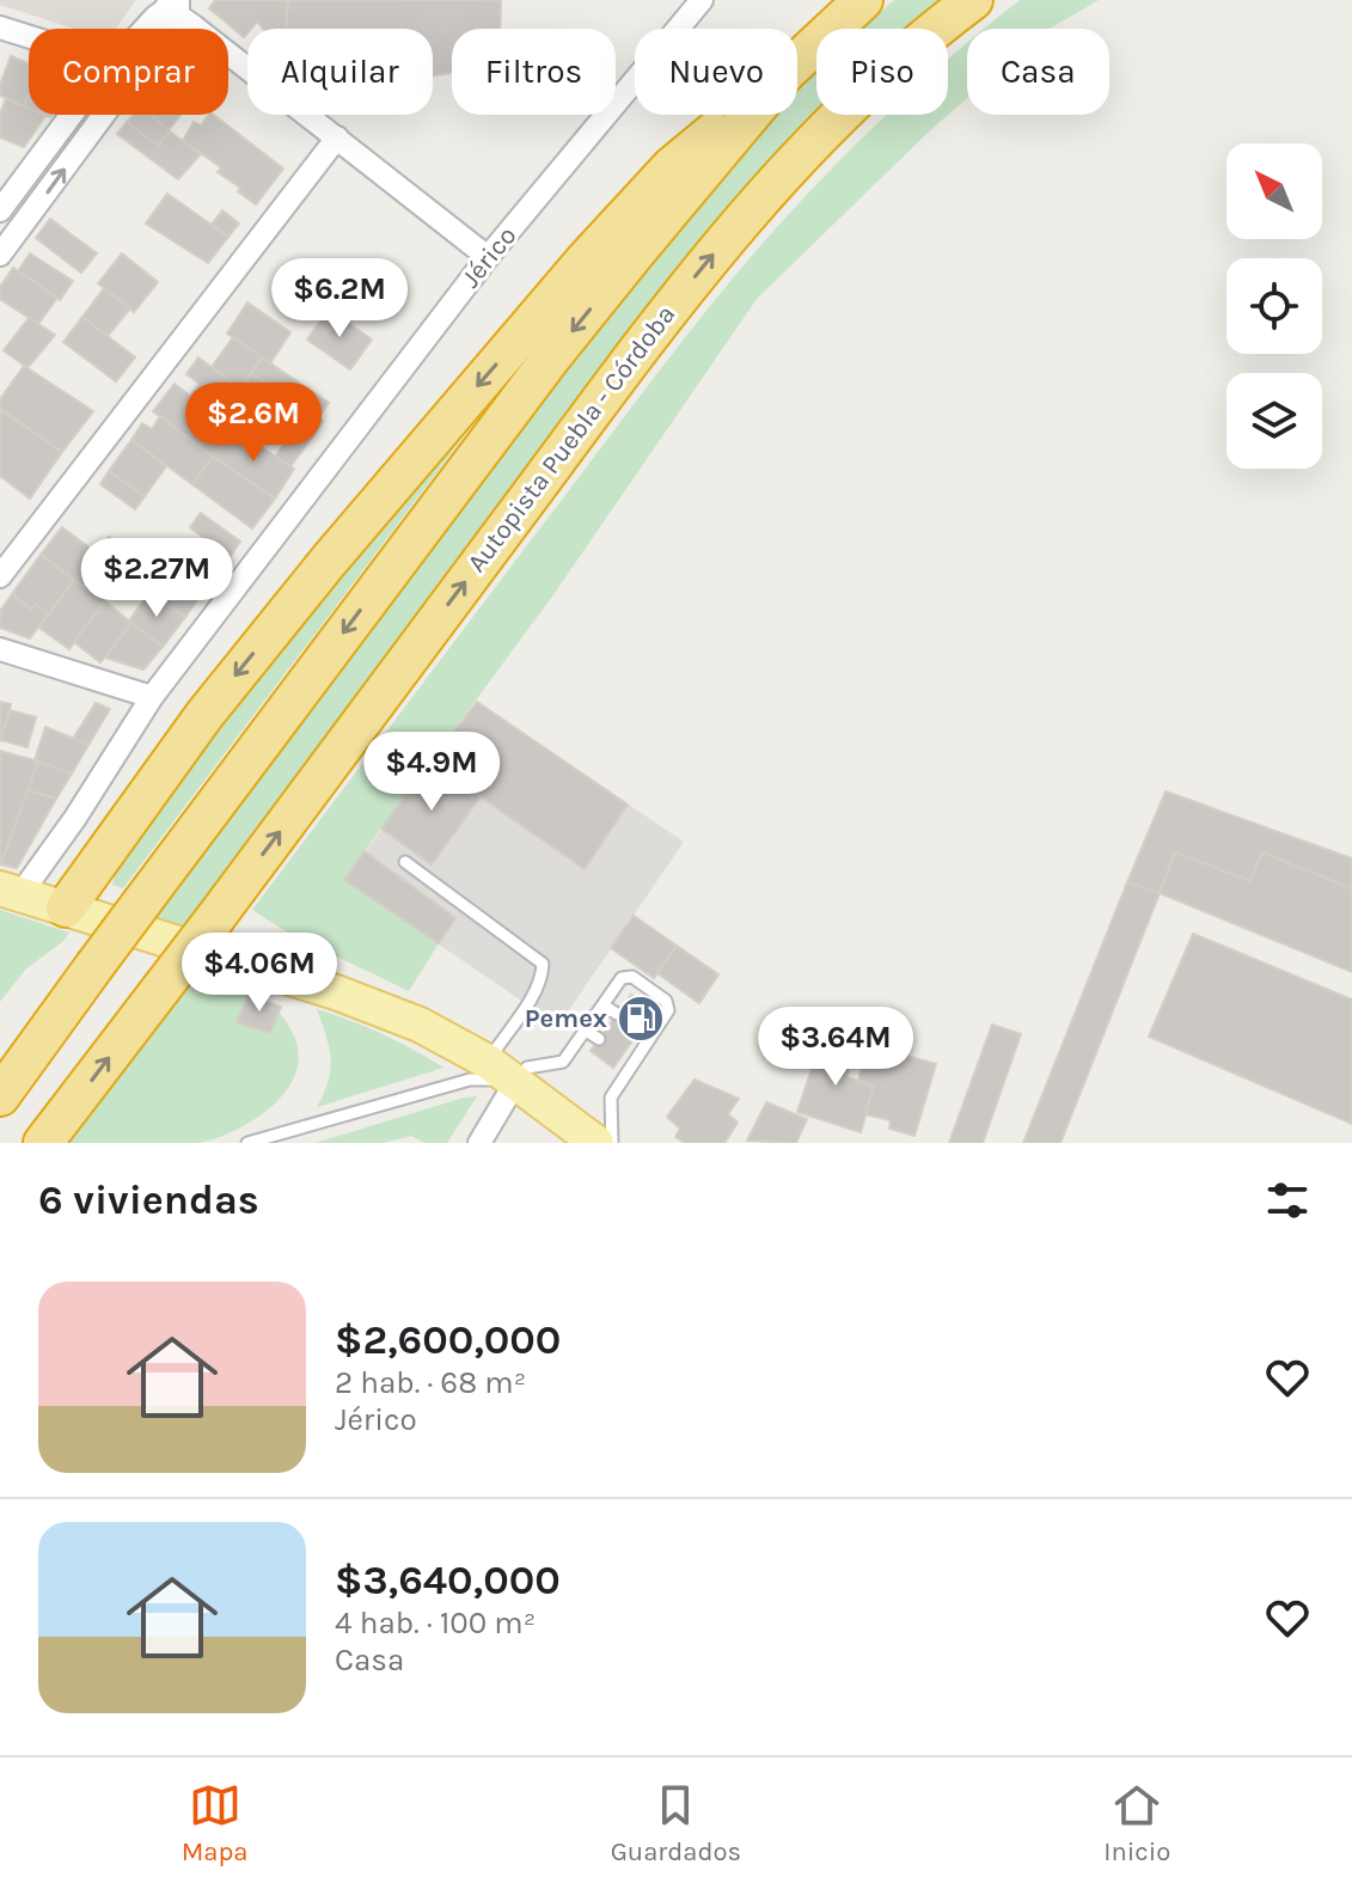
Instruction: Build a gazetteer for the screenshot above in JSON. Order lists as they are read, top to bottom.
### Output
{
  "streets": {
    "highway": ["Autopista Puebla - Córdoba"],
    "street": ["Jérico"]
  },
  "places": {
    "fuel station": ["Pemex"]
  },
  "north": "top left",
  "page": {
    "chip": [
      "Comprar",
      "Alquilar",
      "Filtros",
      "Nuevo",
      "Piso",
      "Casa"
    ],
    "price": [
      "$6.2M",
      "$2.6M",
      "$2.27M",
      "$4.9M",
      "$4.06M",
      "$3.64M"
    ],
    "heading": "6 viviendas",
    "list": [
      {
        "name": "$2,600,000",
        "note": "2 hab. · 68 m² · Jérico"
      },
      {
        "name": "$3,640,000",
        "note": "4 hab. · 100 m² · Casa"
      }
    ],
    "tabs": ["Mapa", "Guardados", "Inicio"]
  }
}
